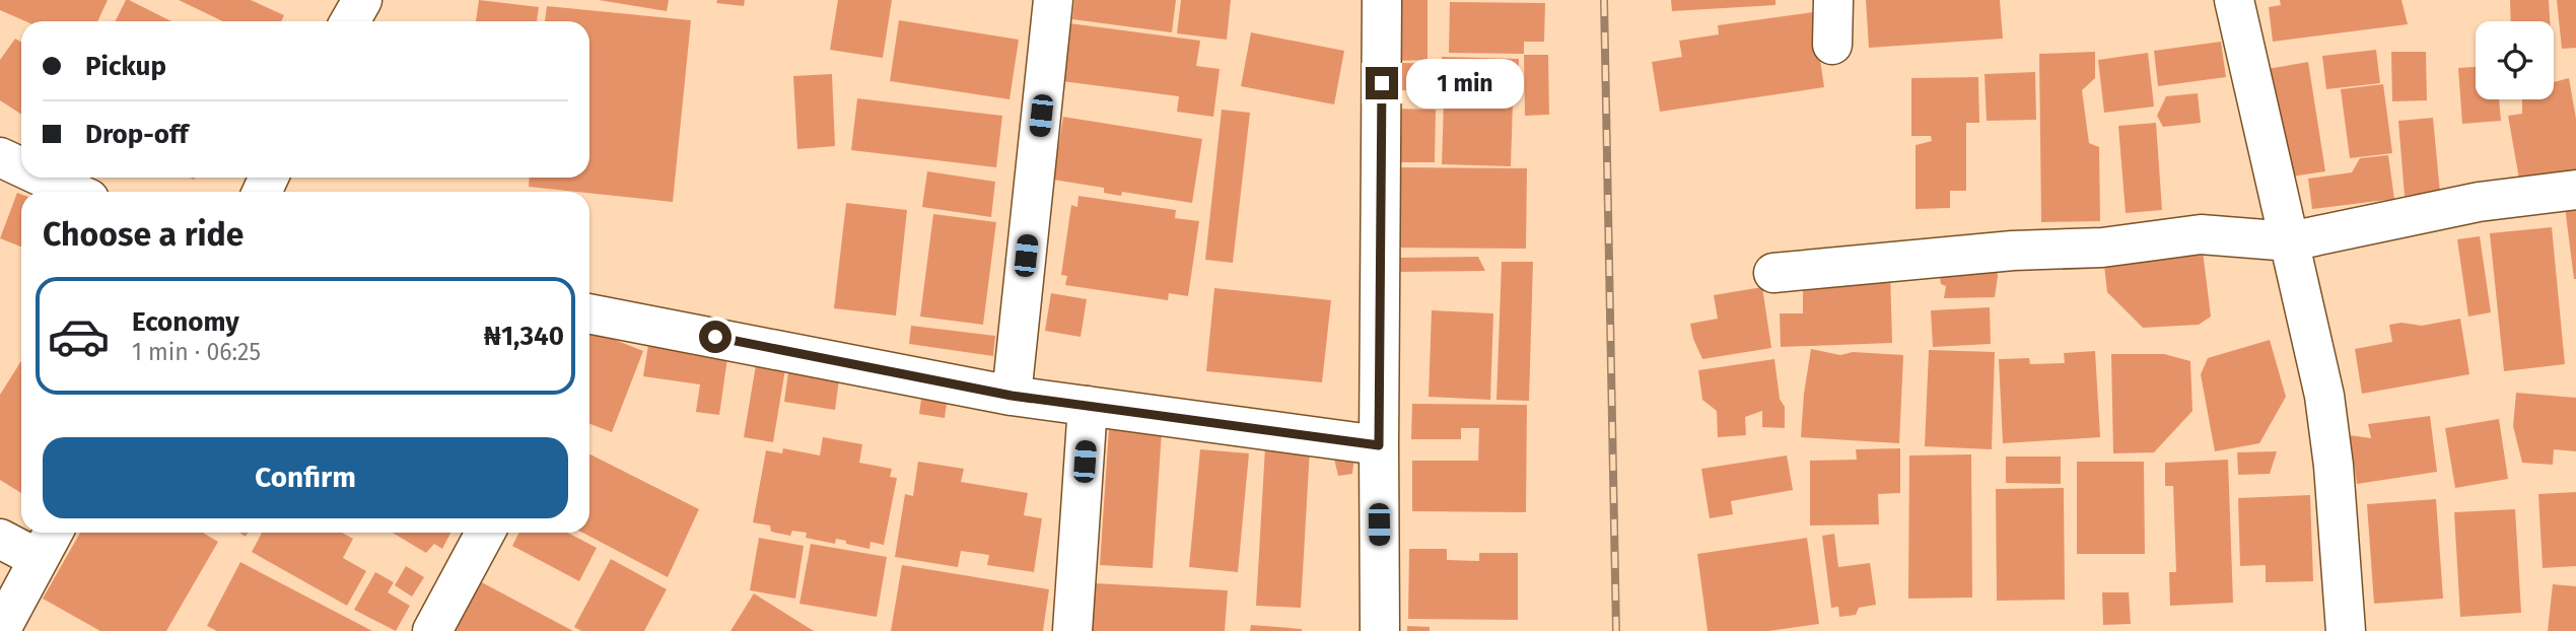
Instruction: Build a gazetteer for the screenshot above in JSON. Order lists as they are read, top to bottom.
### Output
{
  "page": {
    "banner": ["Pickup", "Drop-off"],
    "bubble": "1 min",
    "heading": "Choose a ride",
    "list": [
      {
        "name": "Economy",
        "note": "1 min · 06:25",
        "value": "₦1,340"
      }
    ],
    "buttons": "Confirm"
  }
}
